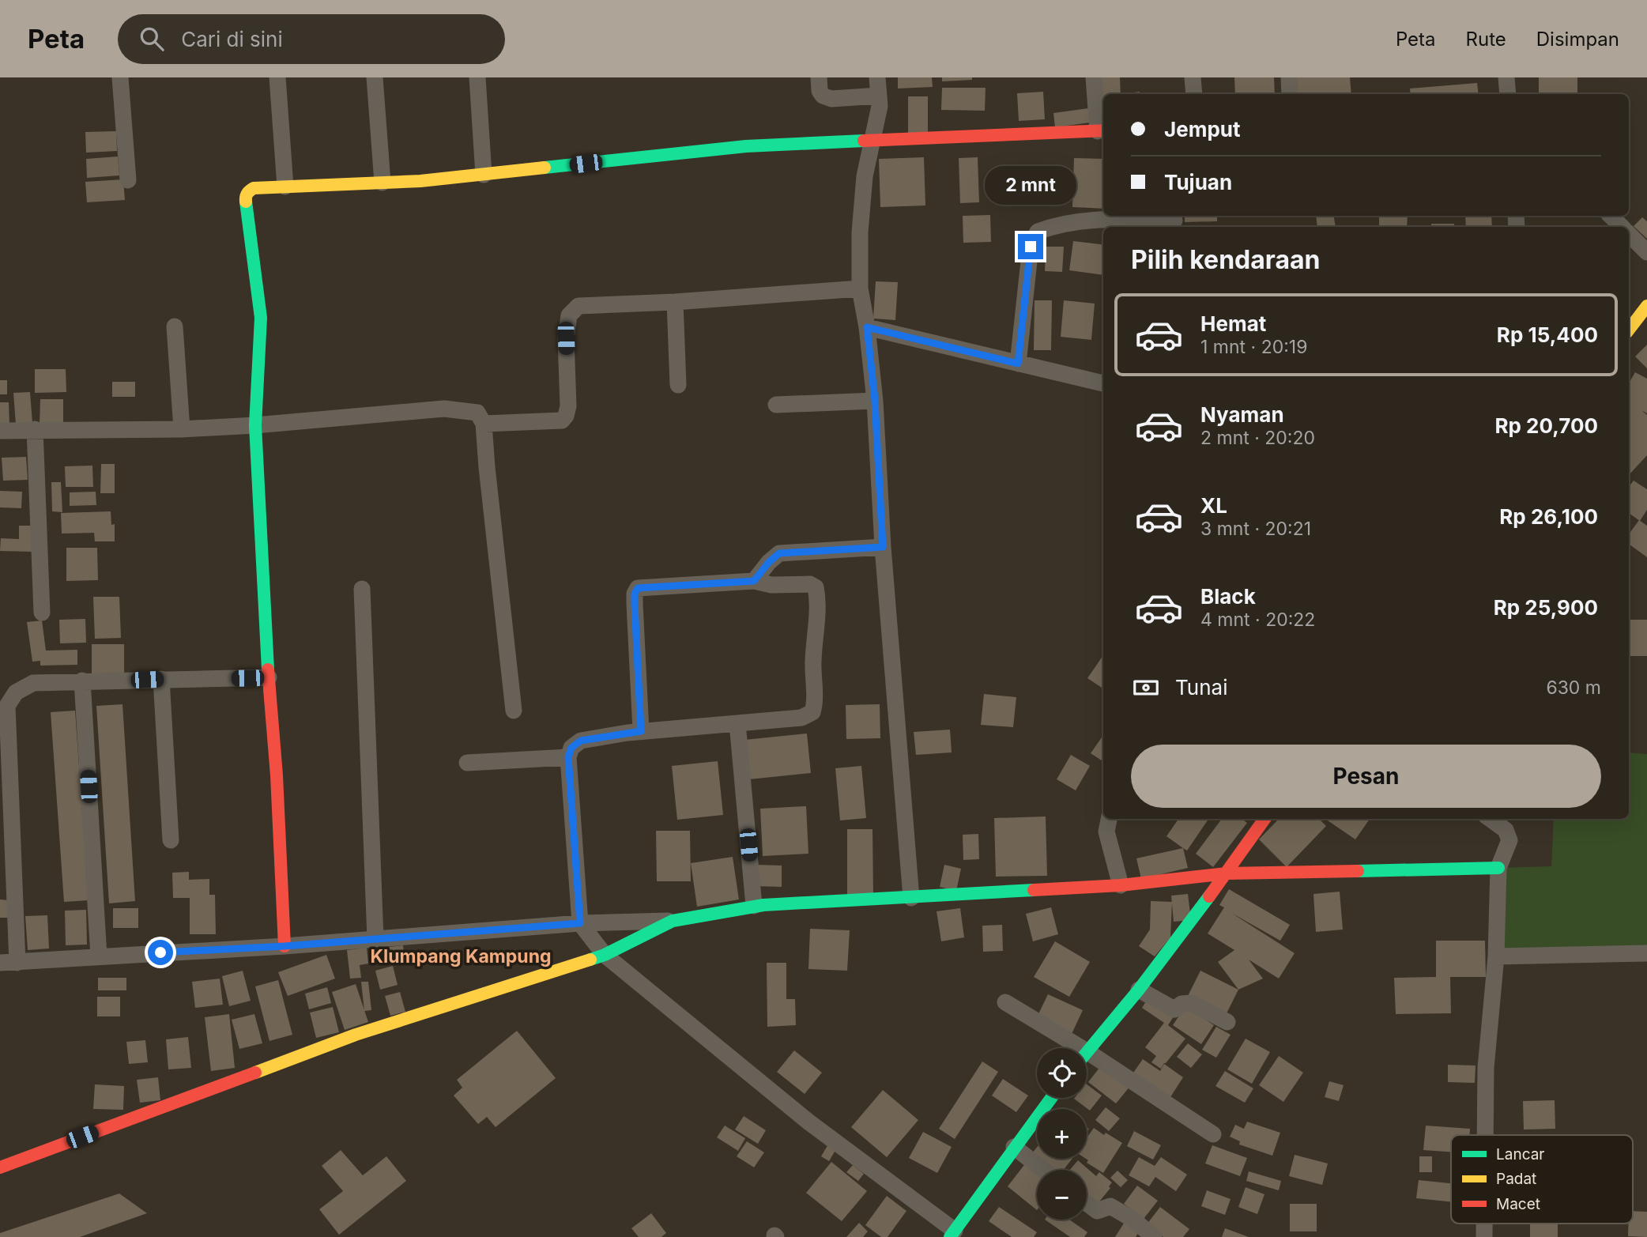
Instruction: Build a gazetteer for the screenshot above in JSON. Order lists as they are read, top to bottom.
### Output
{
  "districts": ["Klumpang Kampung"],
  "legend": ["Lancar", "Padat", "Macet"],
  "page": {
    "header": "Peta",
    "search": "Cari di sini",
    "nav": ["Peta", "Rute", "Disimpan"],
    "banner": ["Jemput", "Tujuan"],
    "bubble": "2 mnt",
    "heading": "Pilih kendaraan",
    "list": [
      {
        "name": "Hemat",
        "note": "1 mnt · 20:19",
        "value": "Rp 15,400"
      },
      {
        "name": "Nyaman",
        "note": "2 mnt · 20:20",
        "value": "Rp 20,700"
      },
      {
        "name": "XL",
        "note": "3 mnt · 20:21",
        "value": "Rp 26,100"
      },
      {
        "name": "Black",
        "note": "4 mnt · 20:22",
        "value": "Rp 25,900"
      }
    ],
    "pay": ["Tunai", "630 m"],
    "buttons": "Pesan",
    "map_buttons": ["+", "−"]
  }
}
